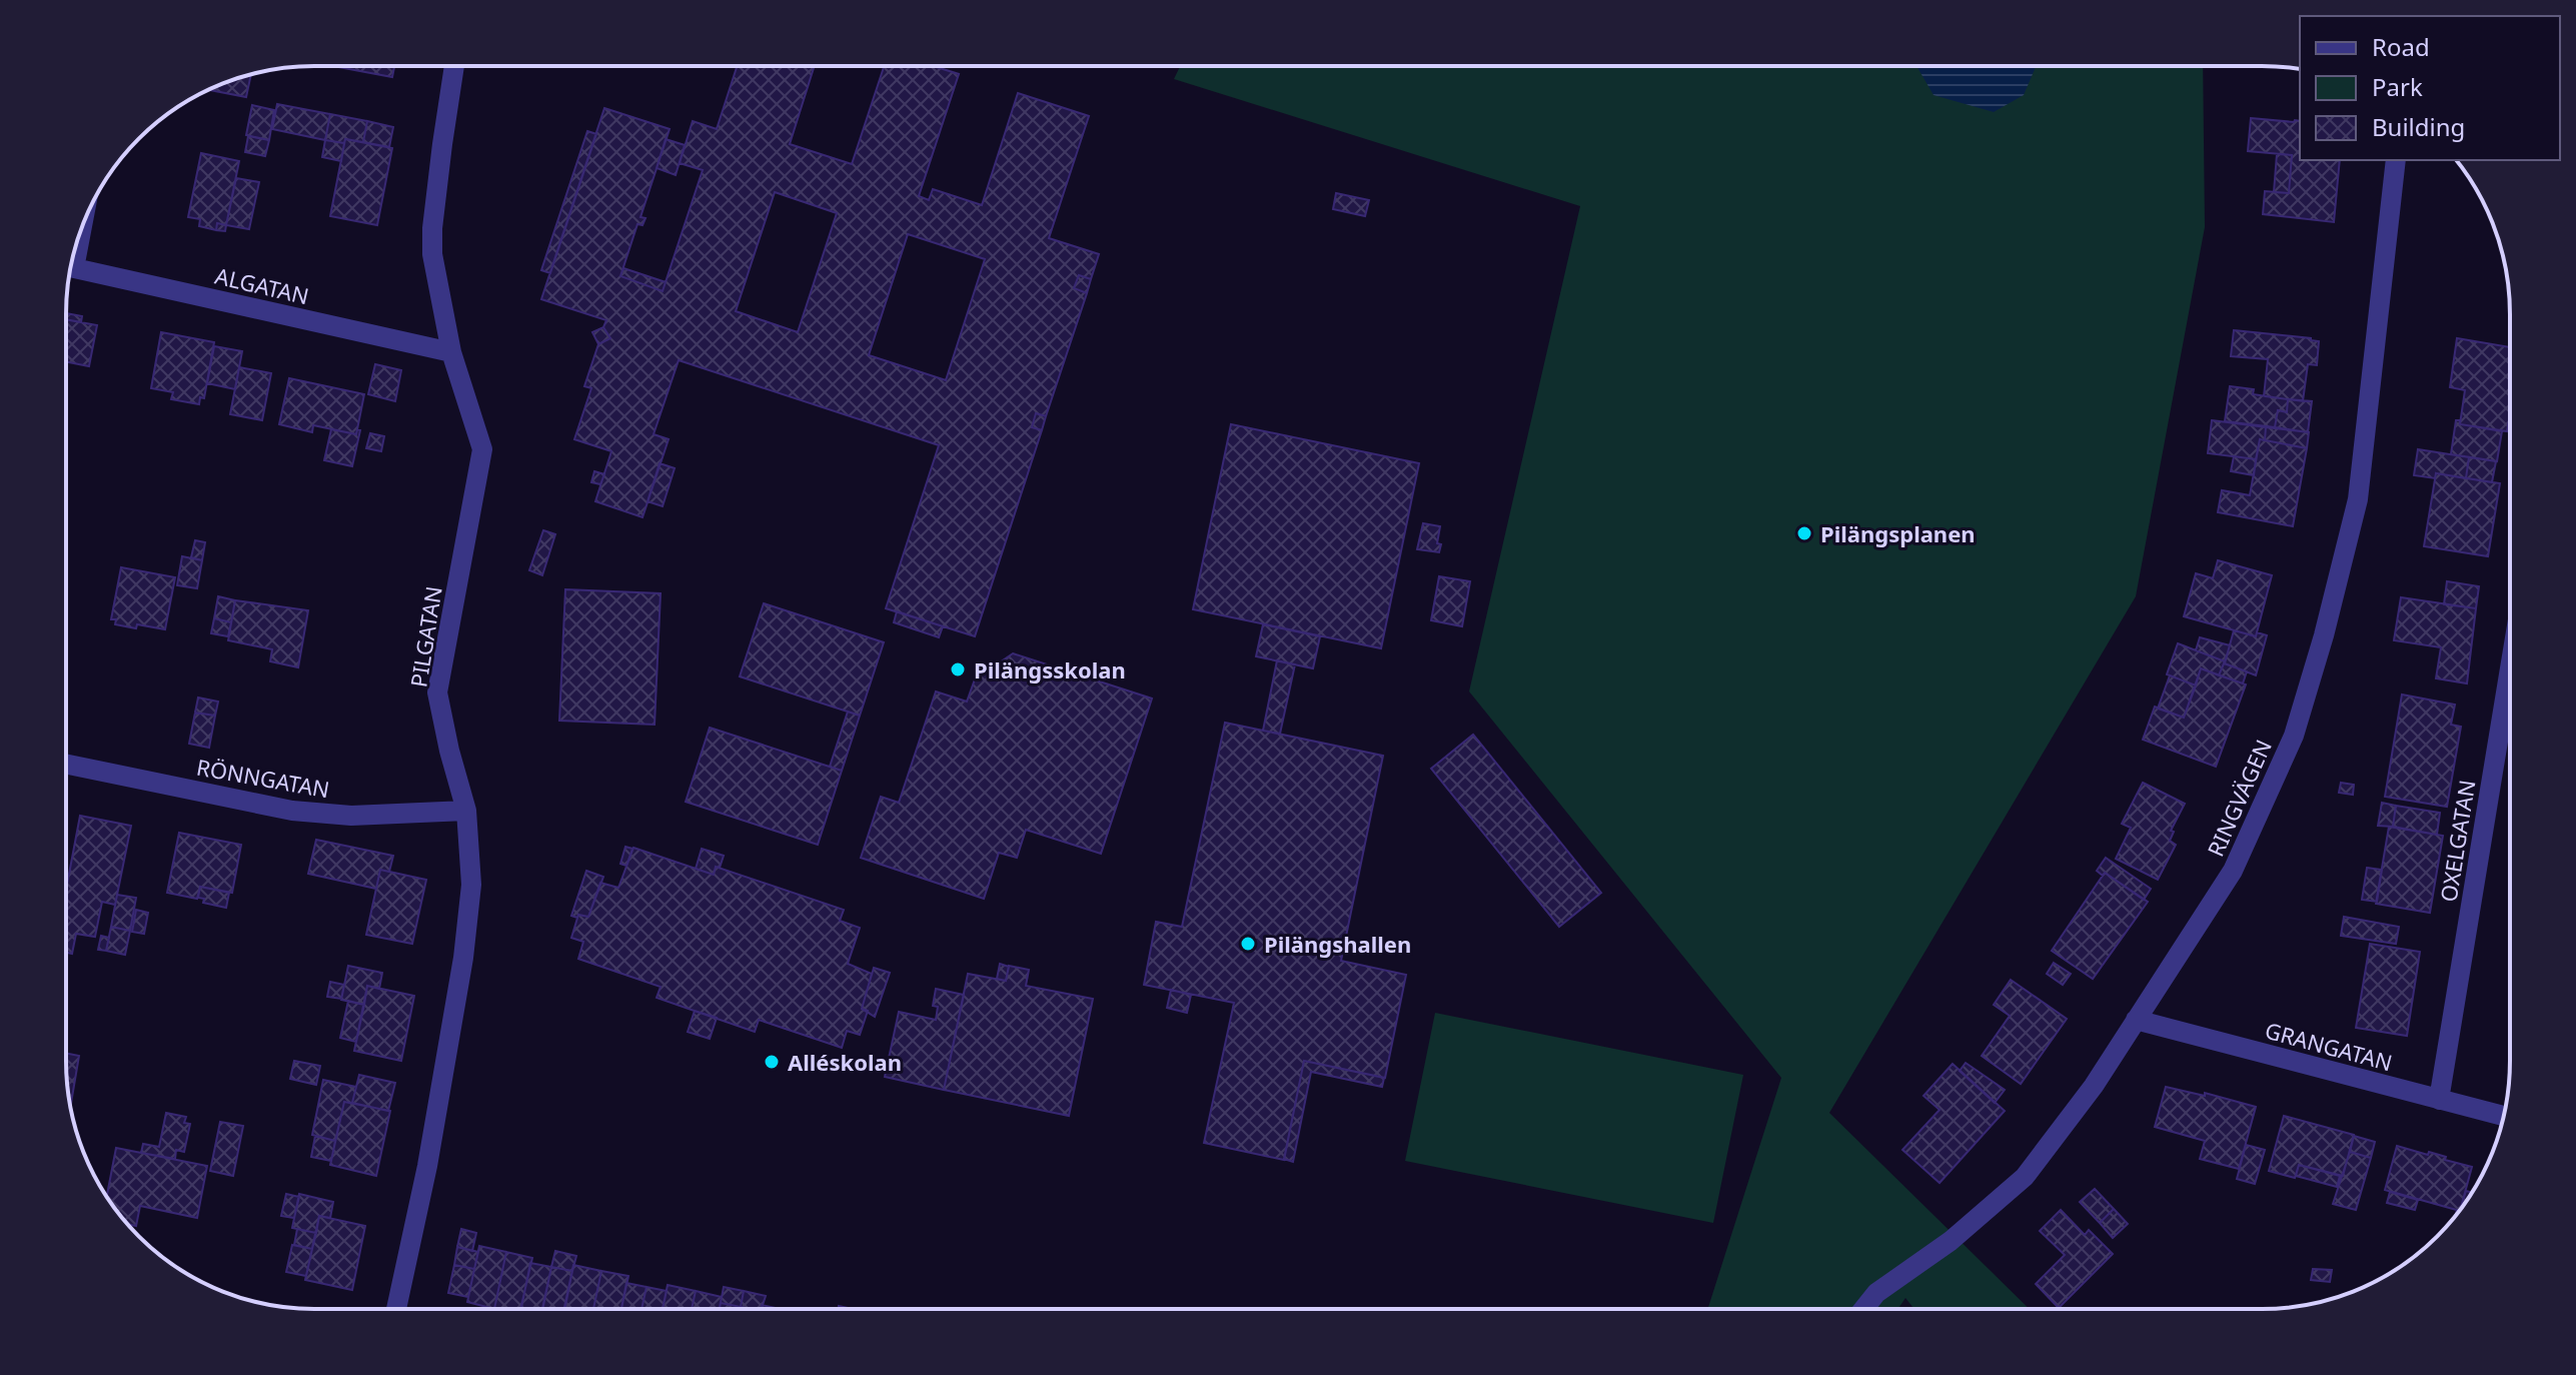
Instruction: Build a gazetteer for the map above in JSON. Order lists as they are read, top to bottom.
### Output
{
  "streets": {
    "street": [
      "ALGATAN",
      "PILGATAN",
      "RÖNNGATAN",
      "RINGVÄGEN",
      "OXELGATAN",
      "GRANGATAN"
    ]
  },
  "crossings": [
    ["ALGATAN", "PILGATAN"],
    ["PILGATAN", "RÖNNGATAN"],
    ["RINGVÄGEN", "GRANGATAN"],
    ["OXELGATAN", "GRANGATAN"]
  ],
  "places": [
    "Pilängsplanen",
    "Pilängsskolan",
    "Pilängshallen",
    "Alléskolan"
  ],
  "legend": ["Road", "Park", "Building"]
}
